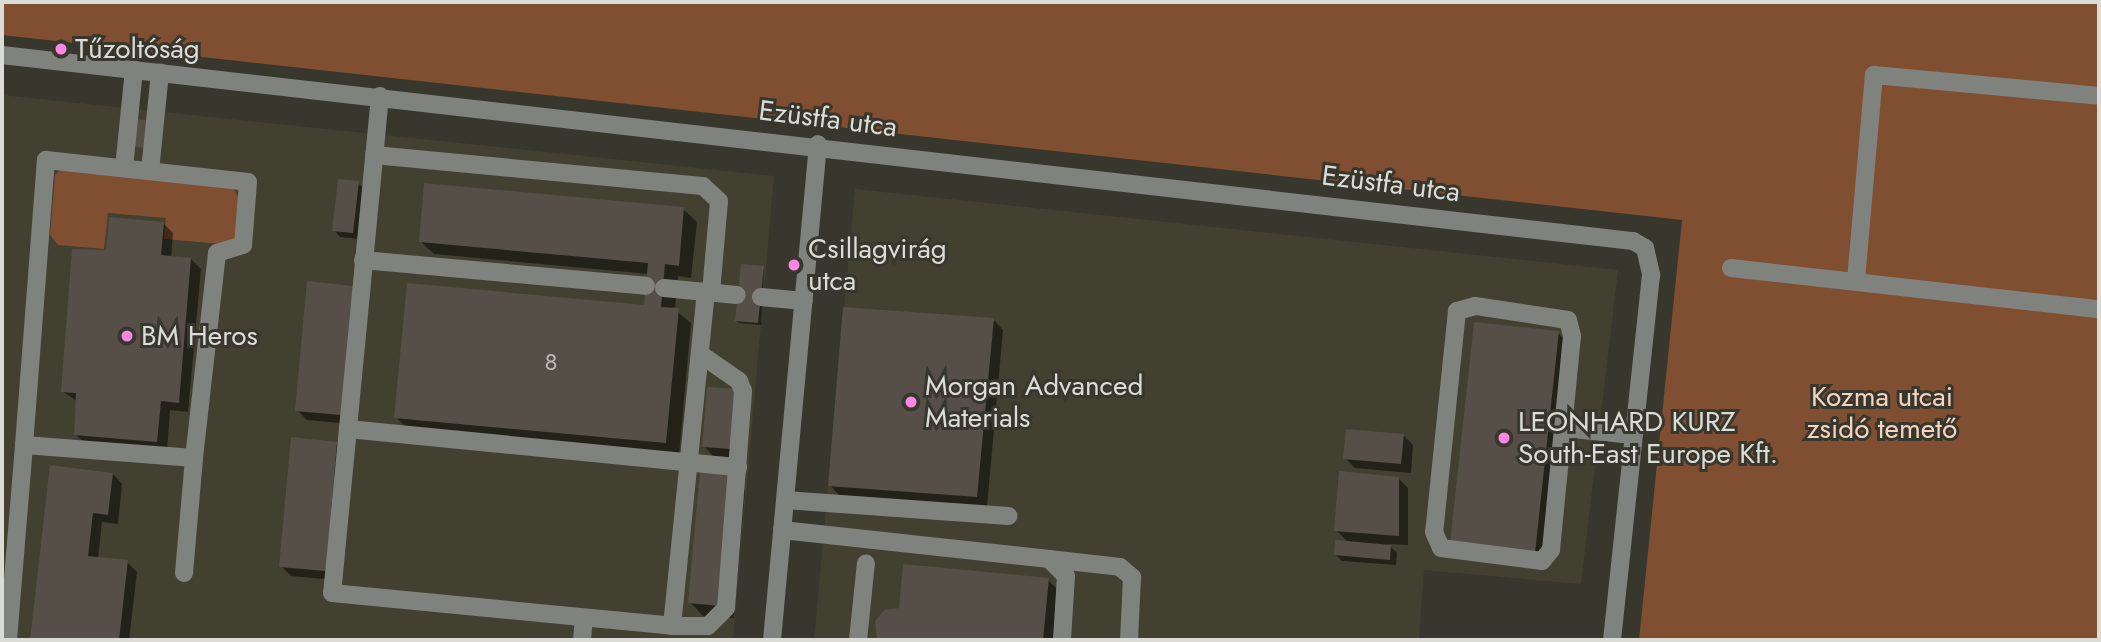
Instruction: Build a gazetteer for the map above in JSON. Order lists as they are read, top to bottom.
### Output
{
  "streets": {
    "street": ["Ezüstfa utca"]
  },
  "parks": ["Kozma utcai zsidó temető"],
  "places": [
    "Tűzoltóság",
    "Csillagvirág utca",
    "BM Heros",
    "Morgan Advanced Materials",
    "LEONHARD KURZ South-East Europe Kft."
  ],
  "house_numbers": ["8"]
}
